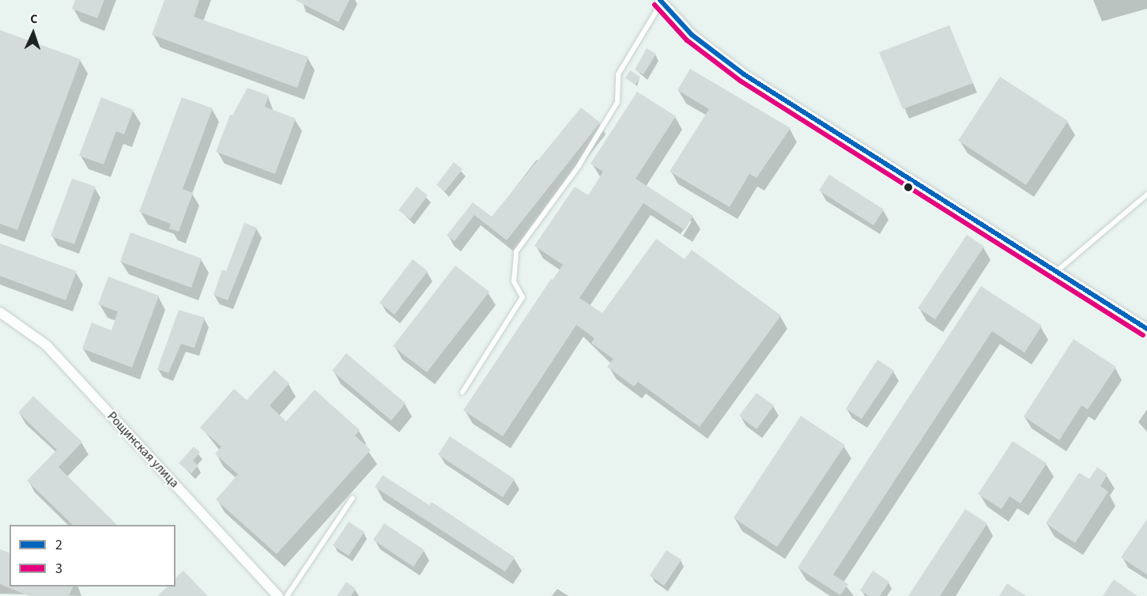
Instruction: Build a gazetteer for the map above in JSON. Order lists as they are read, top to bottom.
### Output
{
  "streets": {
    "street": ["Рощинская улица"]
  },
  "lines": ["transit line 2", "transit line 3"],
  "legend": ["2", "3"],
  "north": "top"
}
